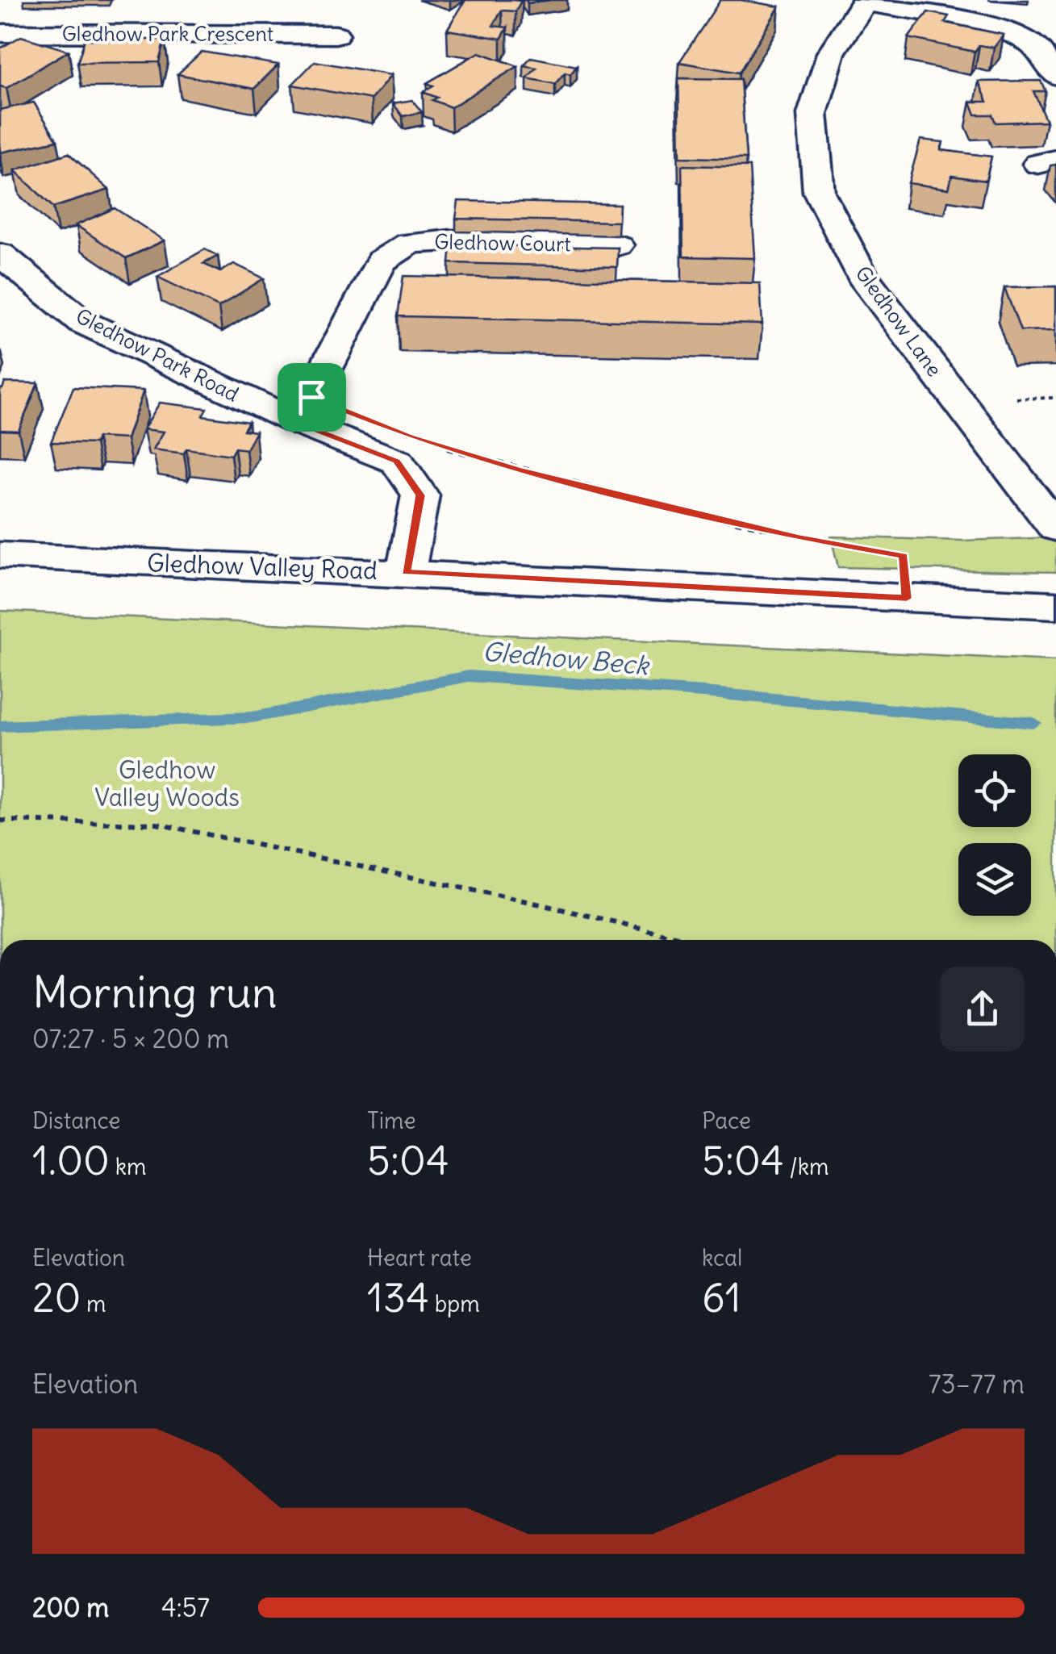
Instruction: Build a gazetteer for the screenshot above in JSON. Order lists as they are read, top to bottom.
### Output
{
  "streets": {
    "street": [
      "Gledhow Park Crescent",
      "Gledhow Court",
      "Gledhow Lane",
      "Gledhow Park Road",
      "Gledhow Valley Road"
    ]
  },
  "crossings": [
    ["Gledhow Court", "Gledhow Park Road"],
    ["Gledhow Park Road", "Gledhow Valley Road"]
  ],
  "water": ["Gledhow Beck"],
  "parks": ["Gledhow Valley Woods"],
  "page": {
    "heading": ["Morning run", "07:27 · 5 × 200 m"],
    "stats": [
      ["Distance", "1.00 km"],
      ["Time", "5:04"],
      ["Pace", "5:04 /km"],
      ["Elevation", "20 m"],
      ["Heart rate", "134 bpm"],
      ["kcal", "61"]
    ],
    "chart": ["Elevation", "73–77 m"],
    "list": [
      {
        "name": "200 m",
        "note": "4:57"
      }
    ]
  }
}
